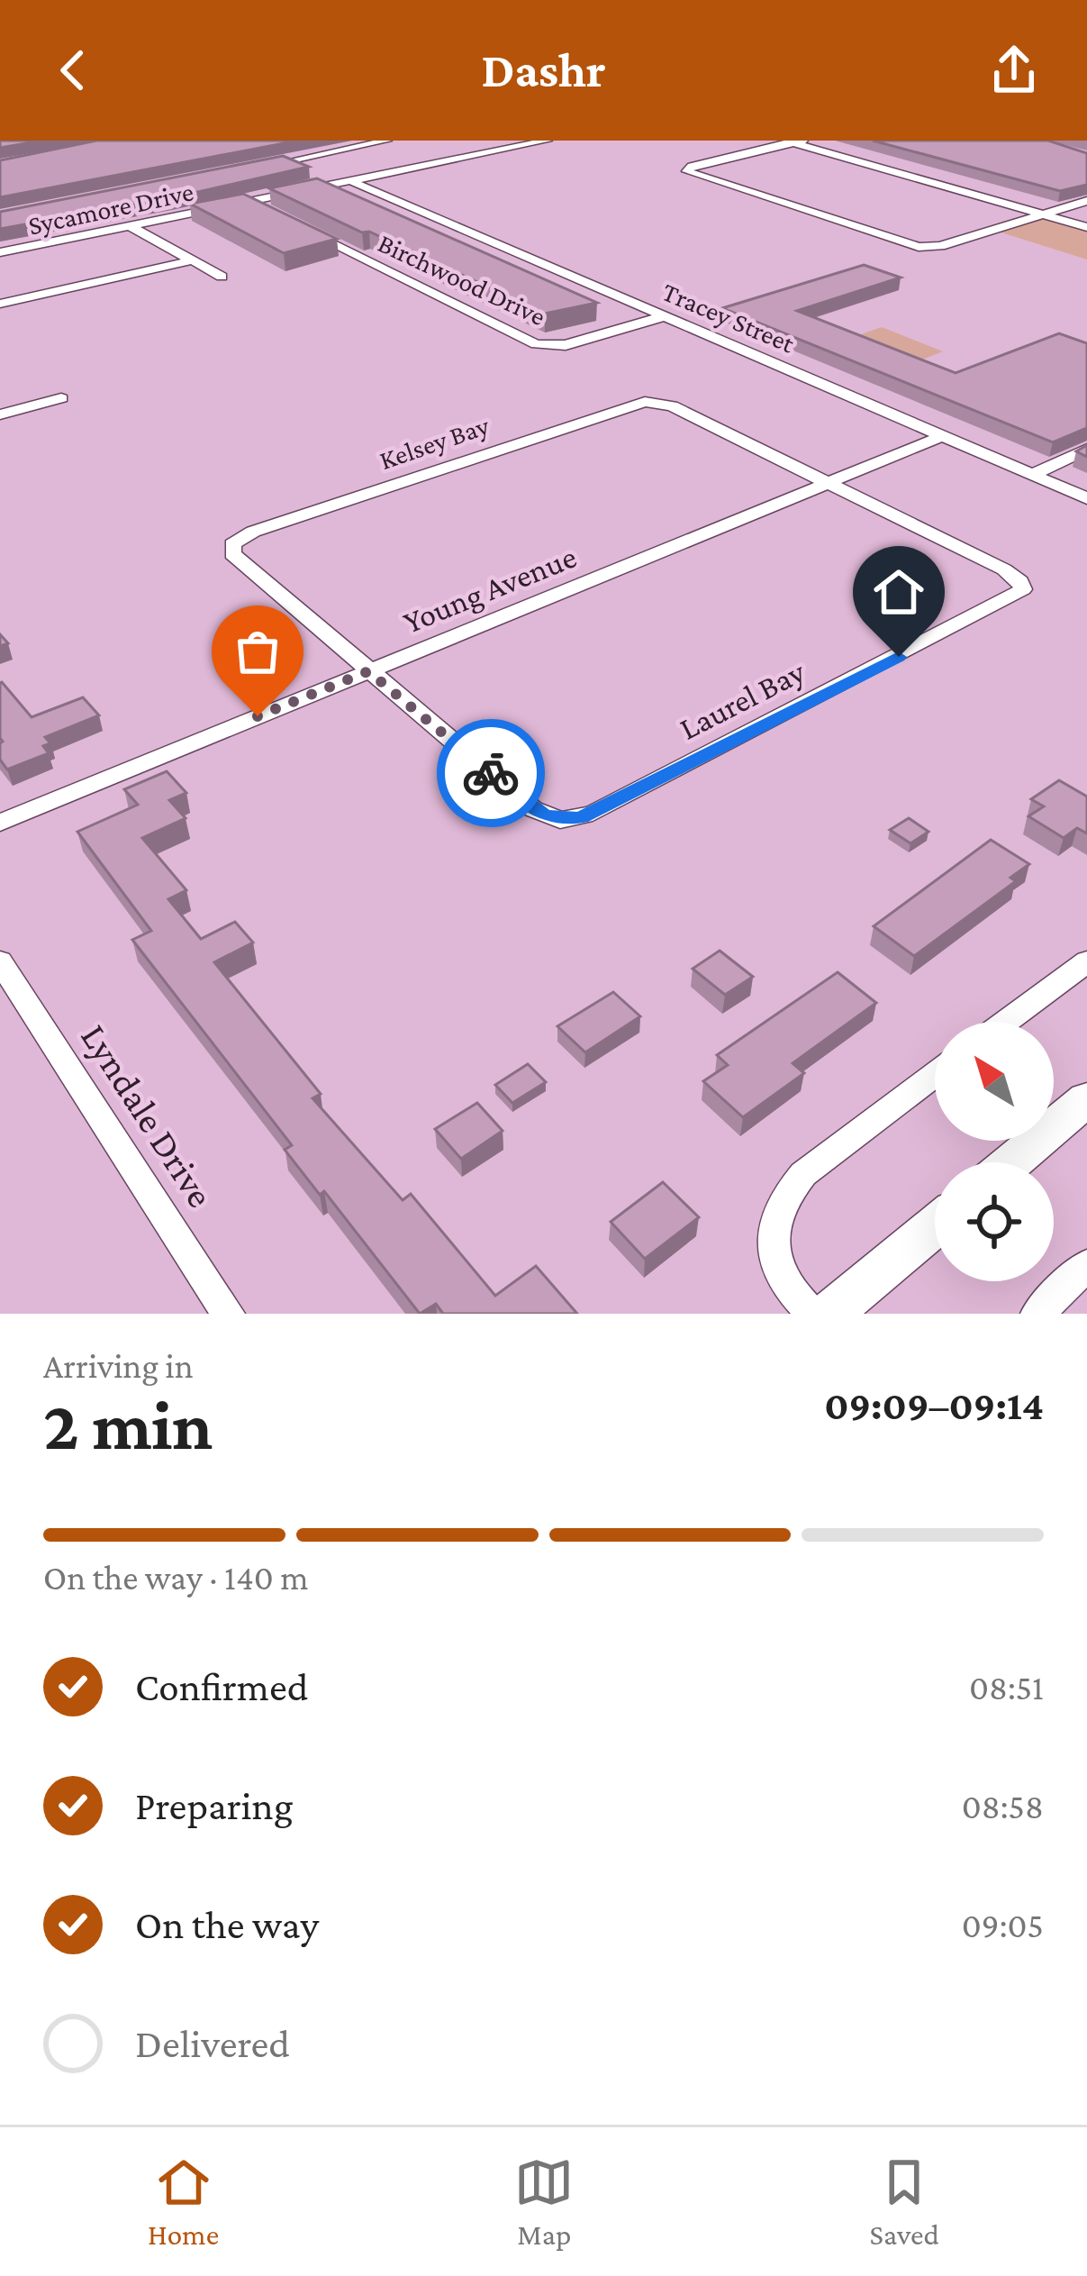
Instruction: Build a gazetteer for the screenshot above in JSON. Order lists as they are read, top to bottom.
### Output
{
  "streets": {
    "street": [
      "Sycamore Drive",
      "Birchwood Drive",
      "Tracey Street",
      "Kelsey Bay",
      "Young Avenue",
      "Laurel Bay",
      "Lyndale Drive"
    ]
  },
  "crossings": [
    ["Sycamore Drive", "Tracey Street"],
    ["Birchwood Drive", "Tracey Street"],
    ["Tracey Street", "Young Avenue"],
    ["Kelsey Bay", "Young Avenue"],
    ["Kelsey Bay", "Laurel Bay"],
    ["Young Avenue", "Laurel Bay"]
  ],
  "north": "top left",
  "page": {
    "header": "Dashr",
    "heading": ["2 min", "Arriving in", "09:09–09:14"],
    "bar": "On the way · 140 m",
    "list": [
      ["Confirmed", "08:51"],
      ["Preparing", "08:58"],
      ["On the way", "09:05"],
      "Delivered"
    ],
    "tabs": ["Home", "Map", "Saved"]
  }
}
